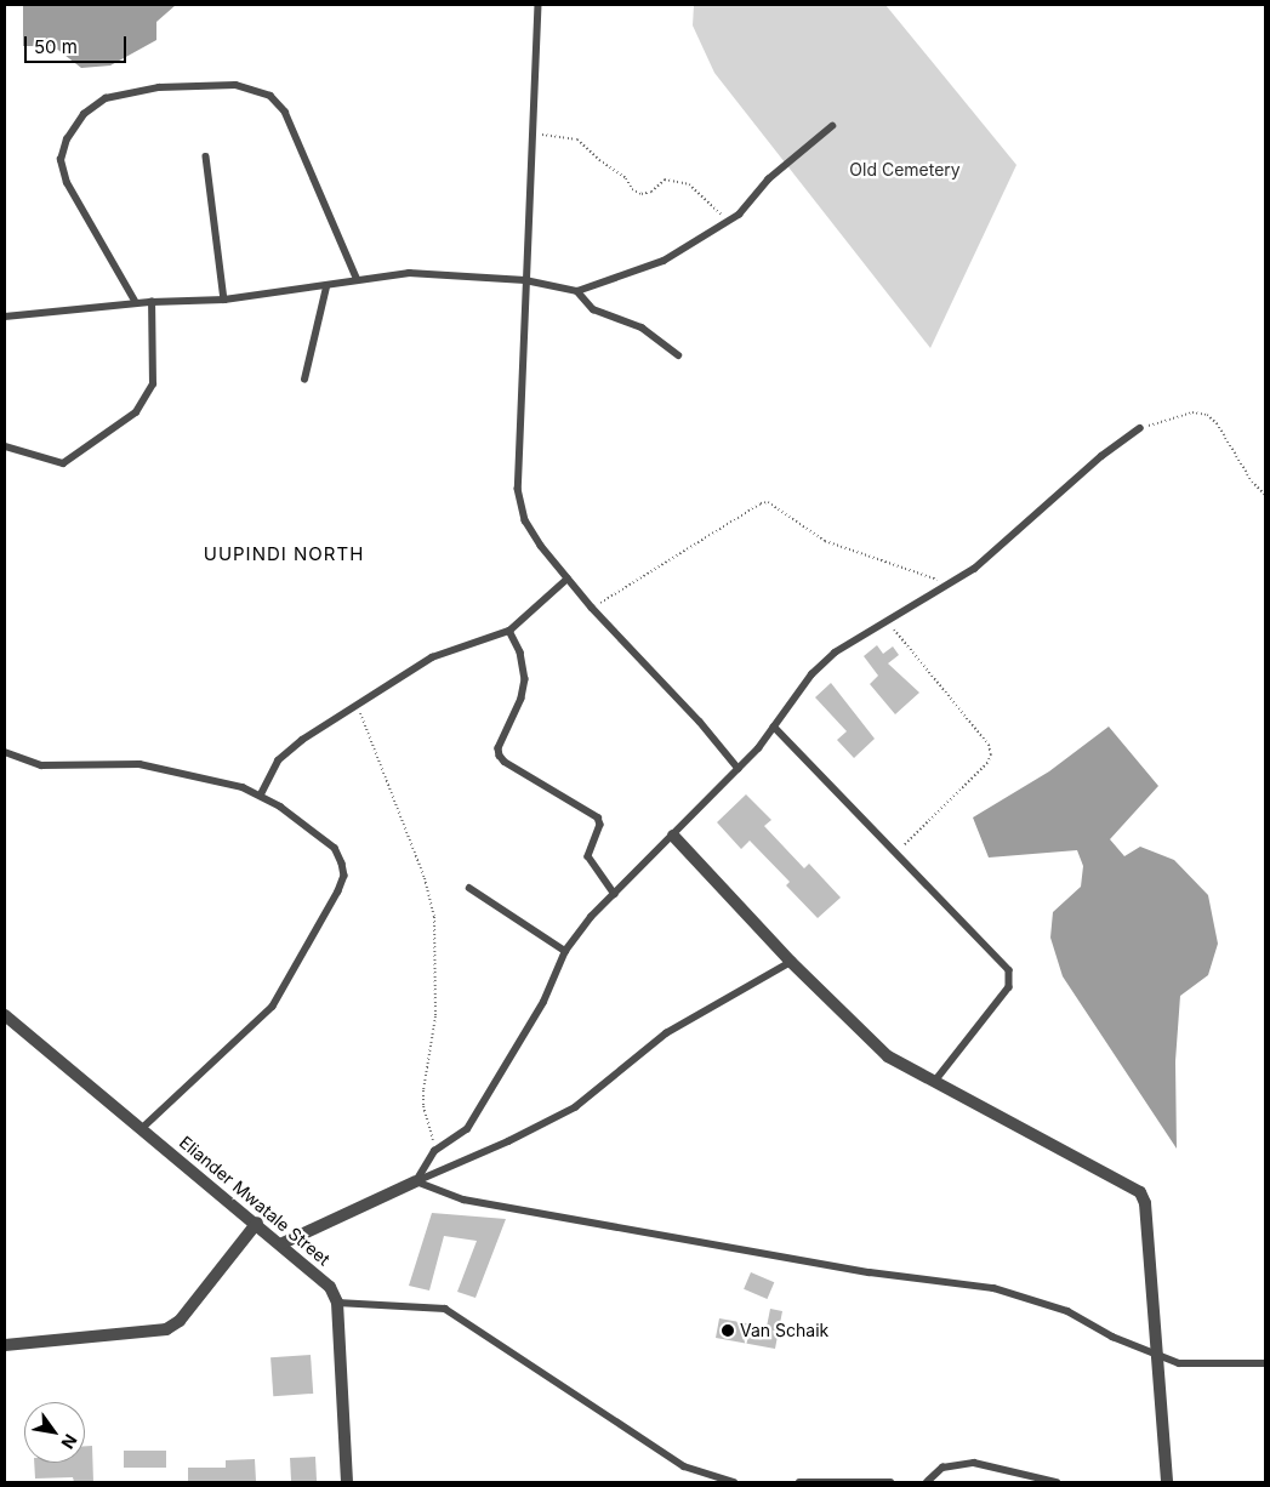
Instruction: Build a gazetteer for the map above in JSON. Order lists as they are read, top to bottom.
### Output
{
  "streets": {
    "street": ["Eliander Mwatale Street"]
  },
  "districts": ["UUPINDI NORTH"],
  "parks": ["Old Cemetery"],
  "places": ["Van Schaik"],
  "scale_bar": "50 m",
  "north": "bottom right"
}
